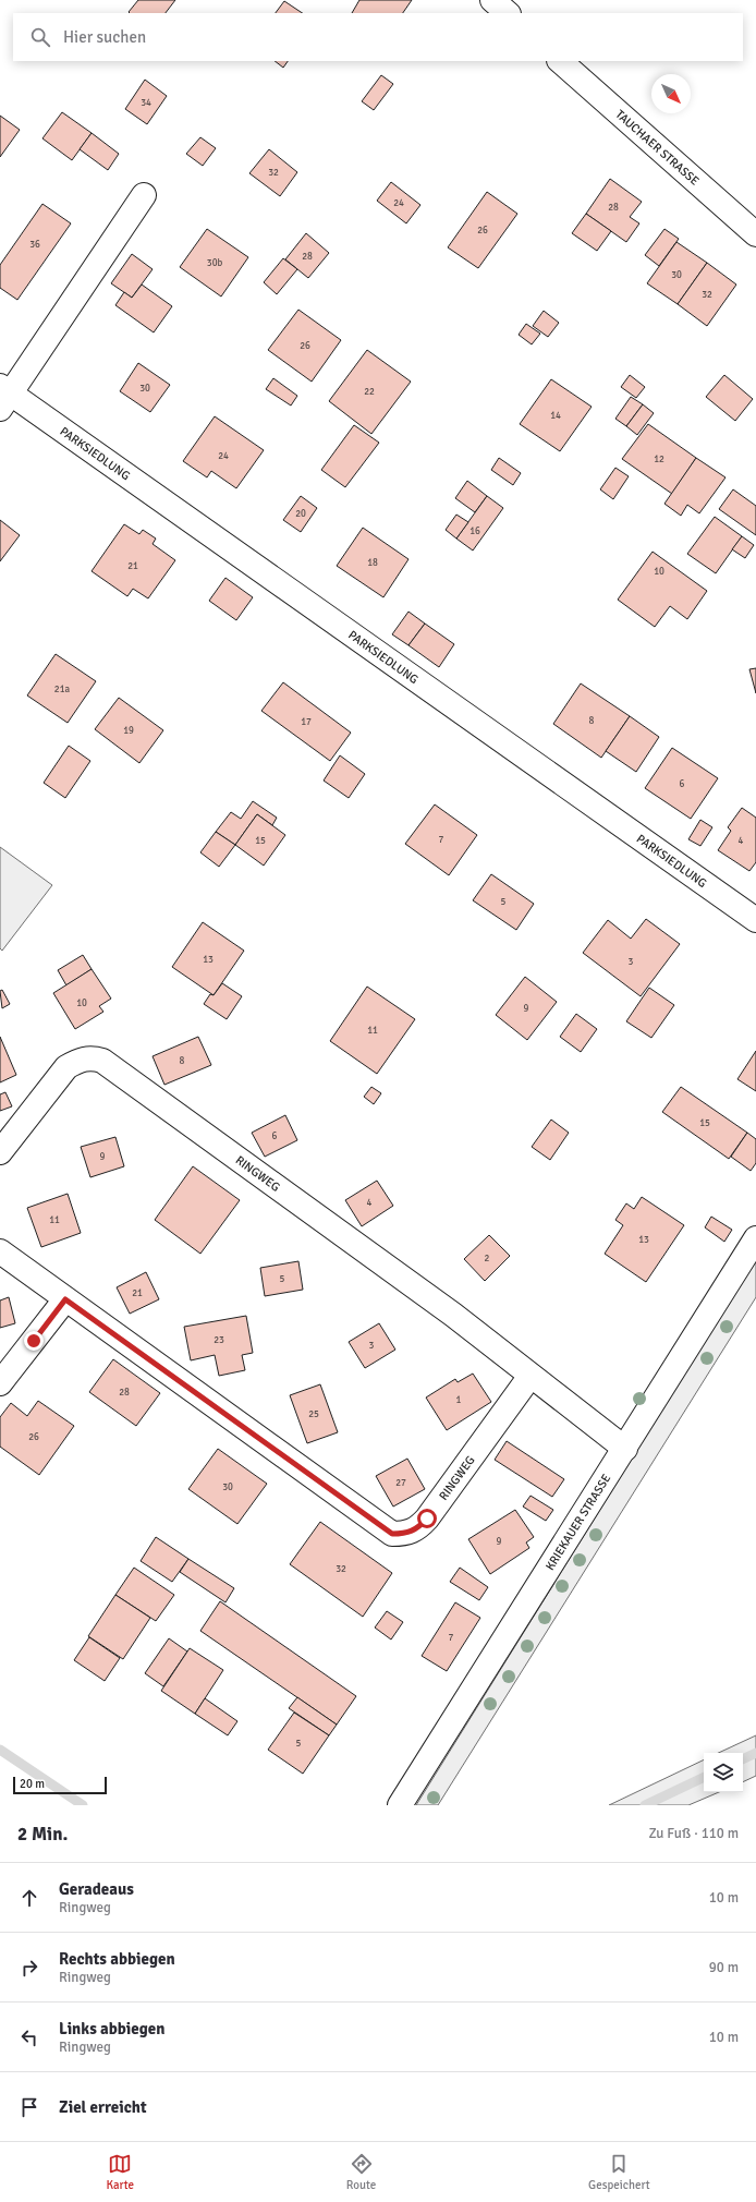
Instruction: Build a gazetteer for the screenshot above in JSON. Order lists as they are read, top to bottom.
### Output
{
  "streets": {
    "street": [
      "TAUCHAER STRASSE",
      "PARKSIEDLUNG",
      "RINGWEG",
      "KRIEKAUER STRASSE"
    ]
  },
  "crossings": [
    ["RINGWEG", "KRIEKAUER STRASSE"]
  ],
  "house_numbers": [
    "34",
    "32",
    "24",
    "28",
    "26",
    "36",
    "28",
    "30b",
    "30",
    "32",
    "26",
    "30",
    "22",
    "14",
    "24",
    "12",
    "20",
    "16",
    "18",
    "21",
    "10",
    "21a",
    "8",
    "17",
    "19",
    "6",
    "7",
    "15",
    "4",
    "5",
    "13",
    "3",
    "10",
    "9",
    "11",
    "8",
    "15",
    "6",
    "9",
    "4",
    "11",
    "13",
    "2",
    "5",
    "21",
    "23",
    "3",
    "28",
    "1",
    "25",
    "26",
    "27",
    "30",
    "9",
    "32",
    "7",
    "5"
  ],
  "scale_bar": "20 m",
  "north": "bottom right",
  "page": {
    "search": "Hier suchen",
    "scale": "20 m",
    "heading": ["2 Min.", "Zu Fuß · 110 m"],
    "list": [
      ["Geradeaus", "Ringweg", "10 m"],
      ["Rechts abbiegen", "Ringweg", "90 m"],
      ["Links abbiegen", "Ringweg", "10 m"],
      "Ziel erreicht"
    ],
    "nav": ["Karte", "Route", "Gespeichert"]
  }
}
